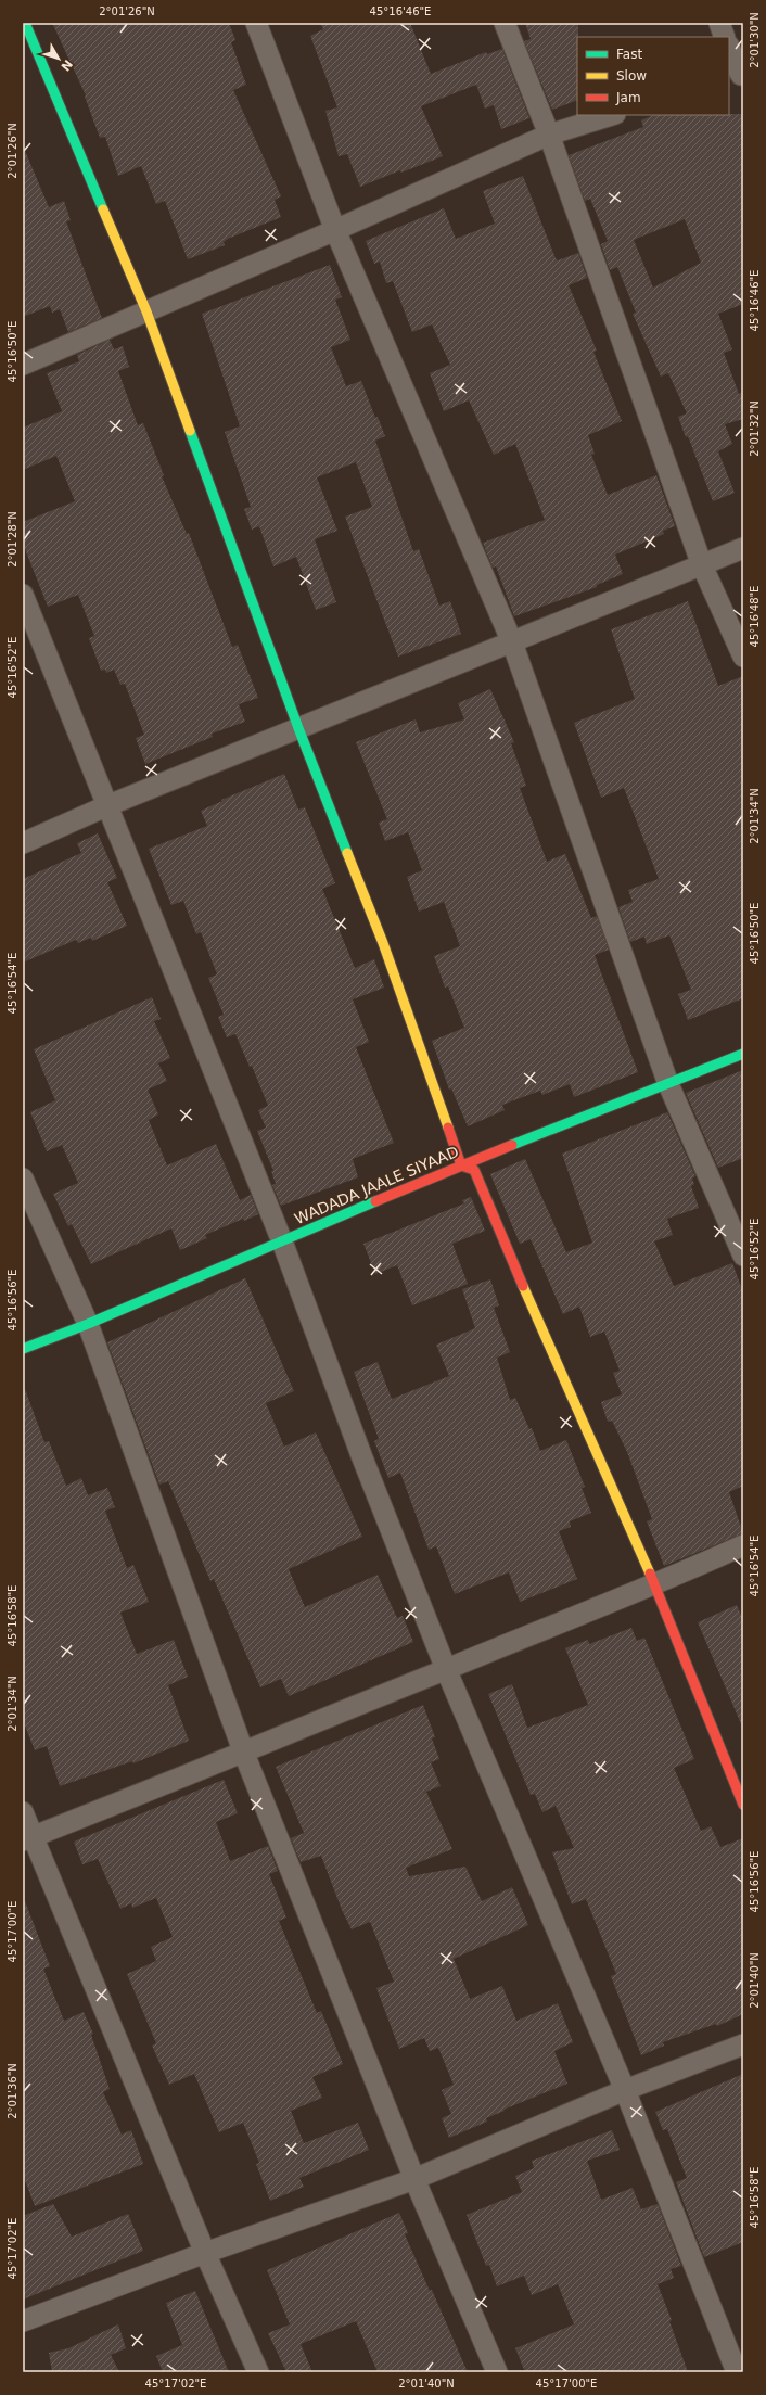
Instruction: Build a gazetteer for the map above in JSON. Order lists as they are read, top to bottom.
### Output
{
  "streets": {
    "street": ["WADADA JAALE SIYAAD"]
  },
  "legend": ["Fast", "Slow", "Jam"],
  "north": "bottom right",
  "coordinates": [
    "2°01'26\"N",
    "45°16'46\"E",
    "2°01'30\"N",
    "45°16'50\"E",
    "2°01'32\"N",
    "2°01'28\"N",
    "45°16'48\"E",
    "45°16'52\"E",
    "2°01'34\"N",
    "45°16'54\"E",
    "45°16'56\"E",
    "45°16'58\"E",
    "45°17'00\"E",
    "2°01'40\"N",
    "2°01'36\"N",
    "45°17'02\"E"
  ]
}
